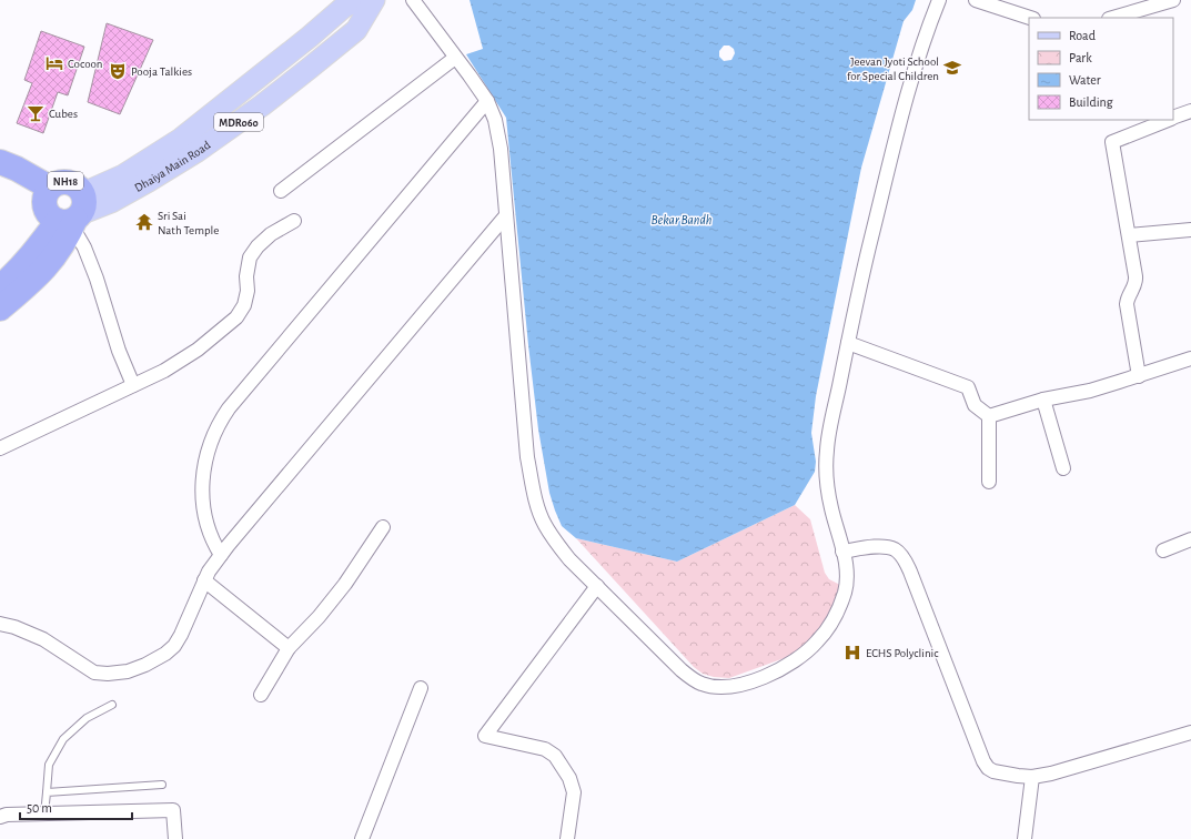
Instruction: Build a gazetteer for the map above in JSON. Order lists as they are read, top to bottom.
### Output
{
  "streets": {
    "highway": ["Dhaiya Main Road", "NH18"],
    "main road": ["MDR060"]
  },
  "crossings": [
    ["Dhaiya Main Road", "NH18"]
  ],
  "water": ["Bekar Bandh"],
  "places": {
    "hotel": ["Cocoon"],
    "school or university": ["Jeevan Jyoti School for Special Children"],
    "theatre": ["Pooja Talkies"],
    "bar": ["Cubes"],
    "temple": ["Sri Sai Nath Temple"],
    "hospital": ["ECHS Polyclinic"]
  },
  "legend": [
    "Road",
    "Park",
    "Water",
    "Building"
  ],
  "scale_bar": "50 m"
}
